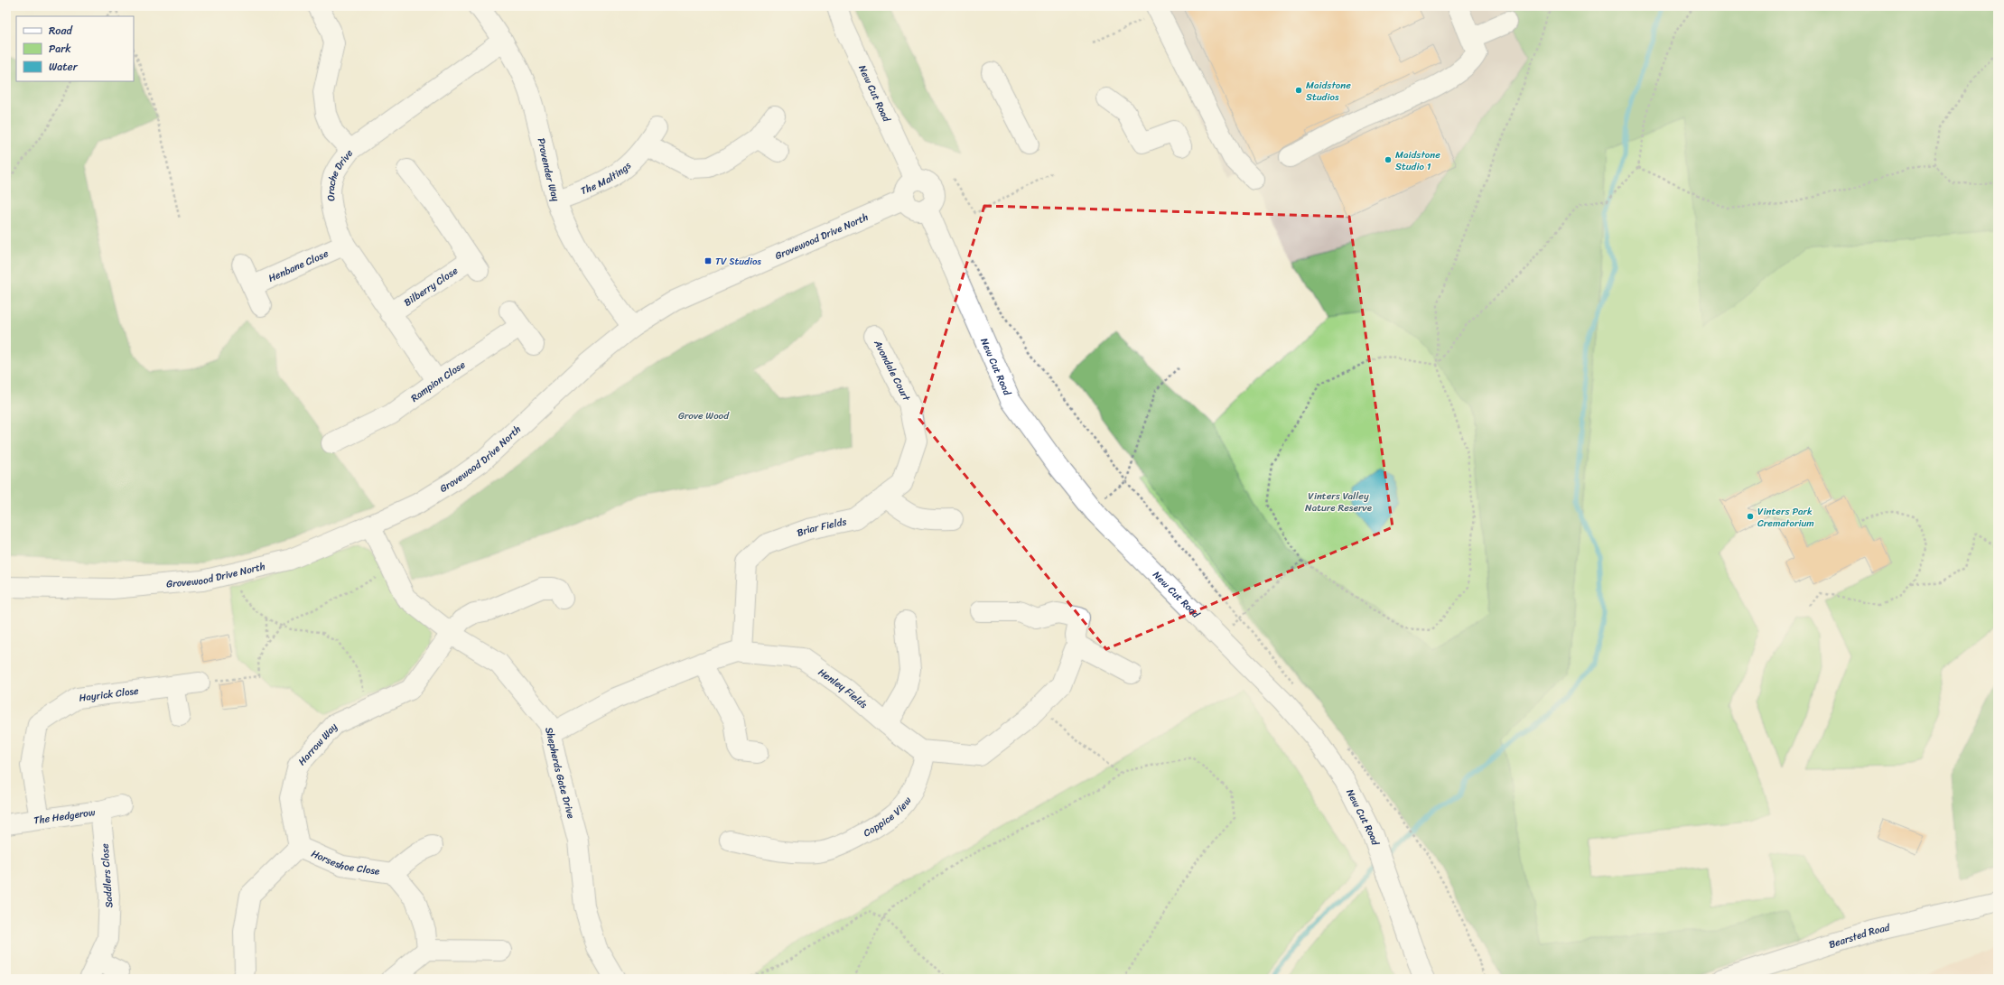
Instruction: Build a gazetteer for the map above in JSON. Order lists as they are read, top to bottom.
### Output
{
  "streets": {
    "street": [
      "New Cut Road",
      "Provender Way",
      "Orache Drive",
      "The Maltings",
      "Grovewood Drive North",
      "Henbane Close",
      "Bilberry Close",
      "Avondale Court",
      "Rampion Close",
      "Briar Fields",
      "Henley Fields",
      "Hayrick Close",
      "Harrow Way",
      "Shepherds Gate Drive",
      "Coppice View",
      "The Hedgerow",
      "Horseshoe Close",
      "Saddlers Close",
      "Bearsted Road"
    ]
  },
  "crossings": [
    ["New Cut Road", "Grovewood Drive North"],
    ["Provender Way", "Orache Drive"],
    ["Provender Way", "The Maltings"],
    ["Provender Way", "Grovewood Drive North"],
    ["Orache Drive", "Henbane Close"],
    ["Orache Drive", "Bilberry Close"],
    ["Orache Drive", "Rampion Close"],
    ["Grovewood Drive North", "Shepherds Gate Drive"],
    ["Avondale Court", "Briar Fields"],
    ["Briar Fields", "Henley Fields"],
    ["Henley Fields", "Shepherds Gate Drive"],
    ["Henley Fields", "Coppice View"],
    ["Hayrick Close", "The Hedgerow"],
    ["Harrow Way", "Shepherds Gate Drive"],
    ["Harrow Way", "Horseshoe Close"],
    ["The Hedgerow", "Saddlers Close"]
  ],
  "parks": ["Grove Wood", "Vinters Valley Nature Reserve"],
  "places": {
    "other": ["Maidstone Studios", "Maidstone Studio 1", "Vinters Park Crematorium"],
    "transit": ["TV Studios"]
  },
  "legend": ["Road", "Park", "Water"]
}
